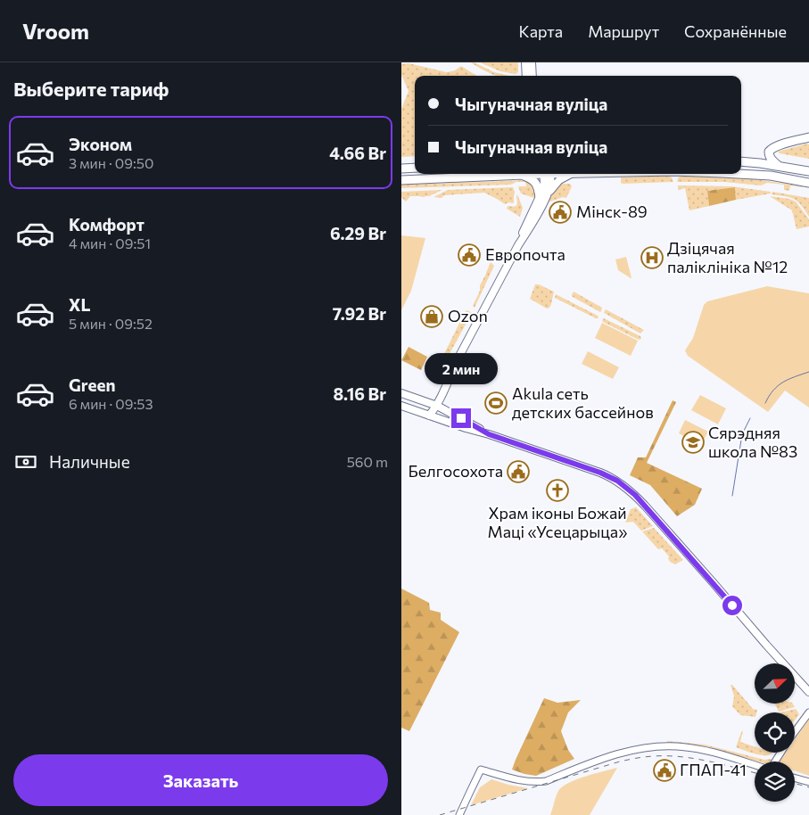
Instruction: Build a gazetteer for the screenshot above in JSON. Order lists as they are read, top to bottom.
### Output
{
  "places": {
    "public building": [
      "Мінск-89",
      "Европочта",
      "Белгосохота",
      "ГПАП-41"
    ],
    "hospital": ["Дзіцячая паліклініка №12"],
    "shop": ["Ozon"],
    "sports": ["Akula сеть детских бассейнов"],
    "school or university": ["Сярэдняя школа №83"],
    "church": ["Храм іконы Божай Маці «Усецарыца»"]
  },
  "north": "top right",
  "page": {
    "header": "Vroom",
    "nav": ["Карта", "Маршрут", "Сохранённые"],
    "heading": "Выберите тариф",
    "banner": ["Чыгуначная вуліца", "Чыгуначная вуліца"],
    "list": [
      {
        "name": "Эконом",
        "note": "3 мин · 09:50",
        "value": "4.66 Br"
      },
      {
        "name": "Комфорт",
        "note": "4 мин · 09:51",
        "value": "6.29 Br"
      },
      {
        "name": "XL",
        "note": "5 мин · 09:52",
        "value": "7.92 Br"
      },
      {
        "name": "Green",
        "note": "6 мин · 09:53",
        "value": "8.16 Br"
      }
    ],
    "bubble": "2 мин",
    "pay": ["Наличные", "560 m"],
    "buttons": "Заказать"
  }
}
